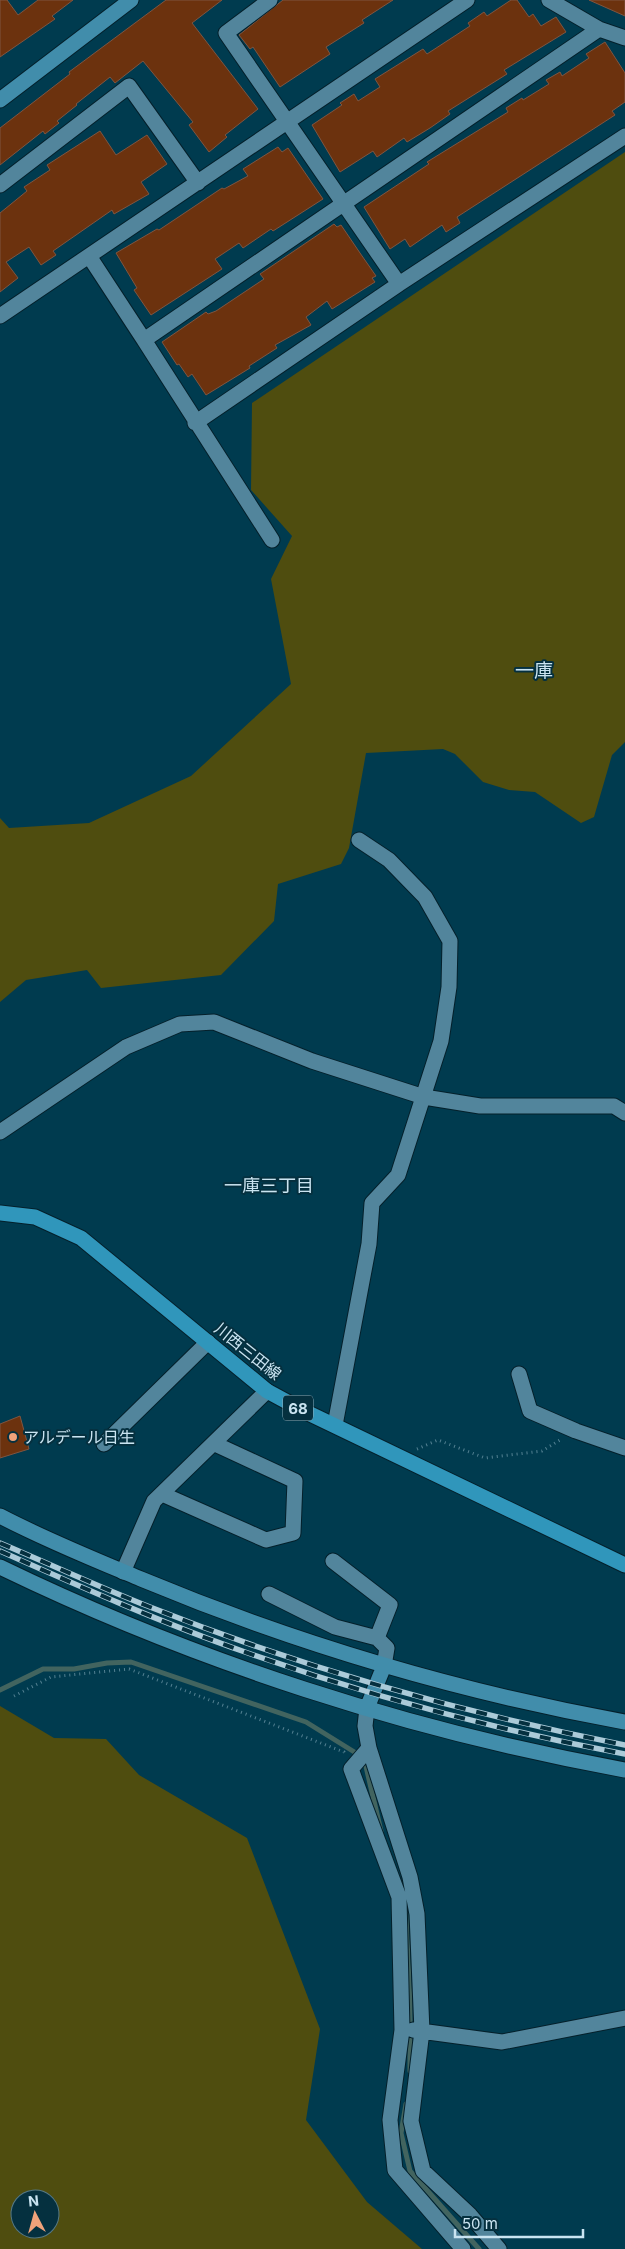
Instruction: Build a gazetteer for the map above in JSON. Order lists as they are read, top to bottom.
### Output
{
  "streets": {
    "main road": ["川西三田線", "68"]
  },
  "districts": ["一庫", "一庫三丁目"],
  "places": ["アルデール日生"],
  "scale_bar": "50 m",
  "north": "top"
}
